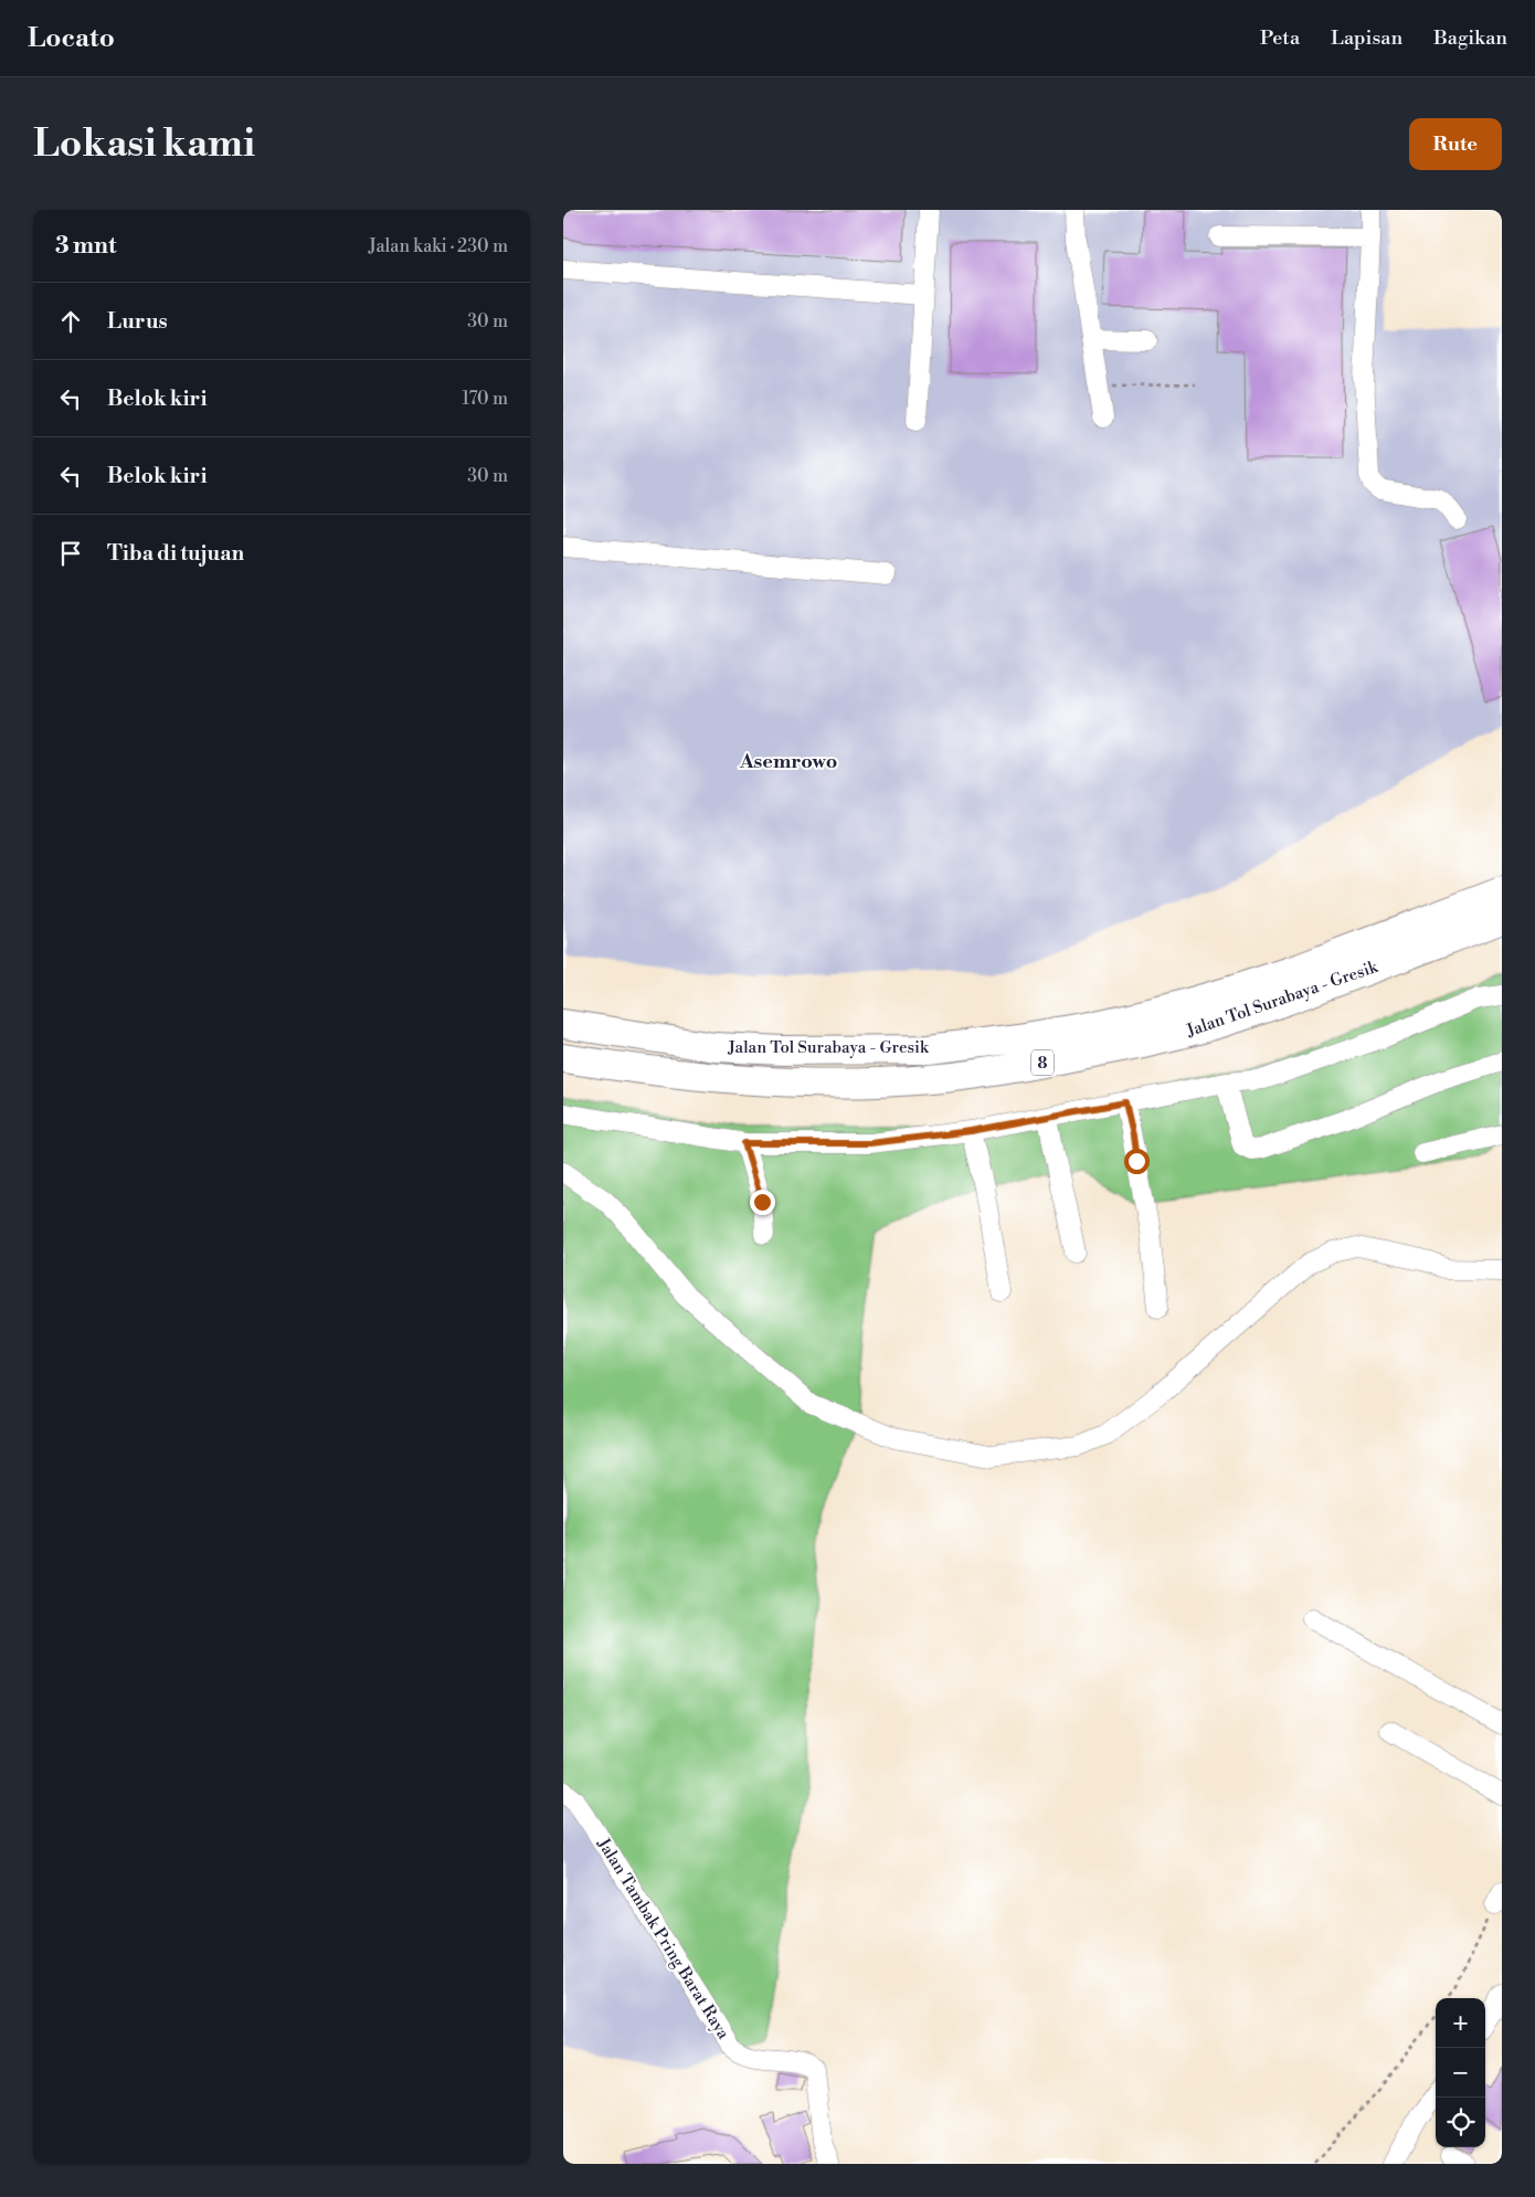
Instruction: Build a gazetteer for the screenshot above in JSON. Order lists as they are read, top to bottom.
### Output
{
  "streets": {
    "highway": ["Jalan Tol Surabaya - Gresik", "8"],
    "street": ["Jalan Tambak Pring Barat Raya"]
  },
  "districts": ["Asemrowo"],
  "page": {
    "header": "Locato",
    "nav": ["Peta", "Lapisan", "Bagikan"],
    "buttons": "Rute",
    "title": "Lokasi kami",
    "heading": ["3 mnt", "Jalan kaki · 230 m"],
    "list": [
      ["Lurus", "30 m"],
      ["Belok kiri", "170 m"],
      ["Belok kiri", "30 m"],
      "Tiba di tujuan"
    ],
    "map_buttons": ["+", "−"]
  }
}
